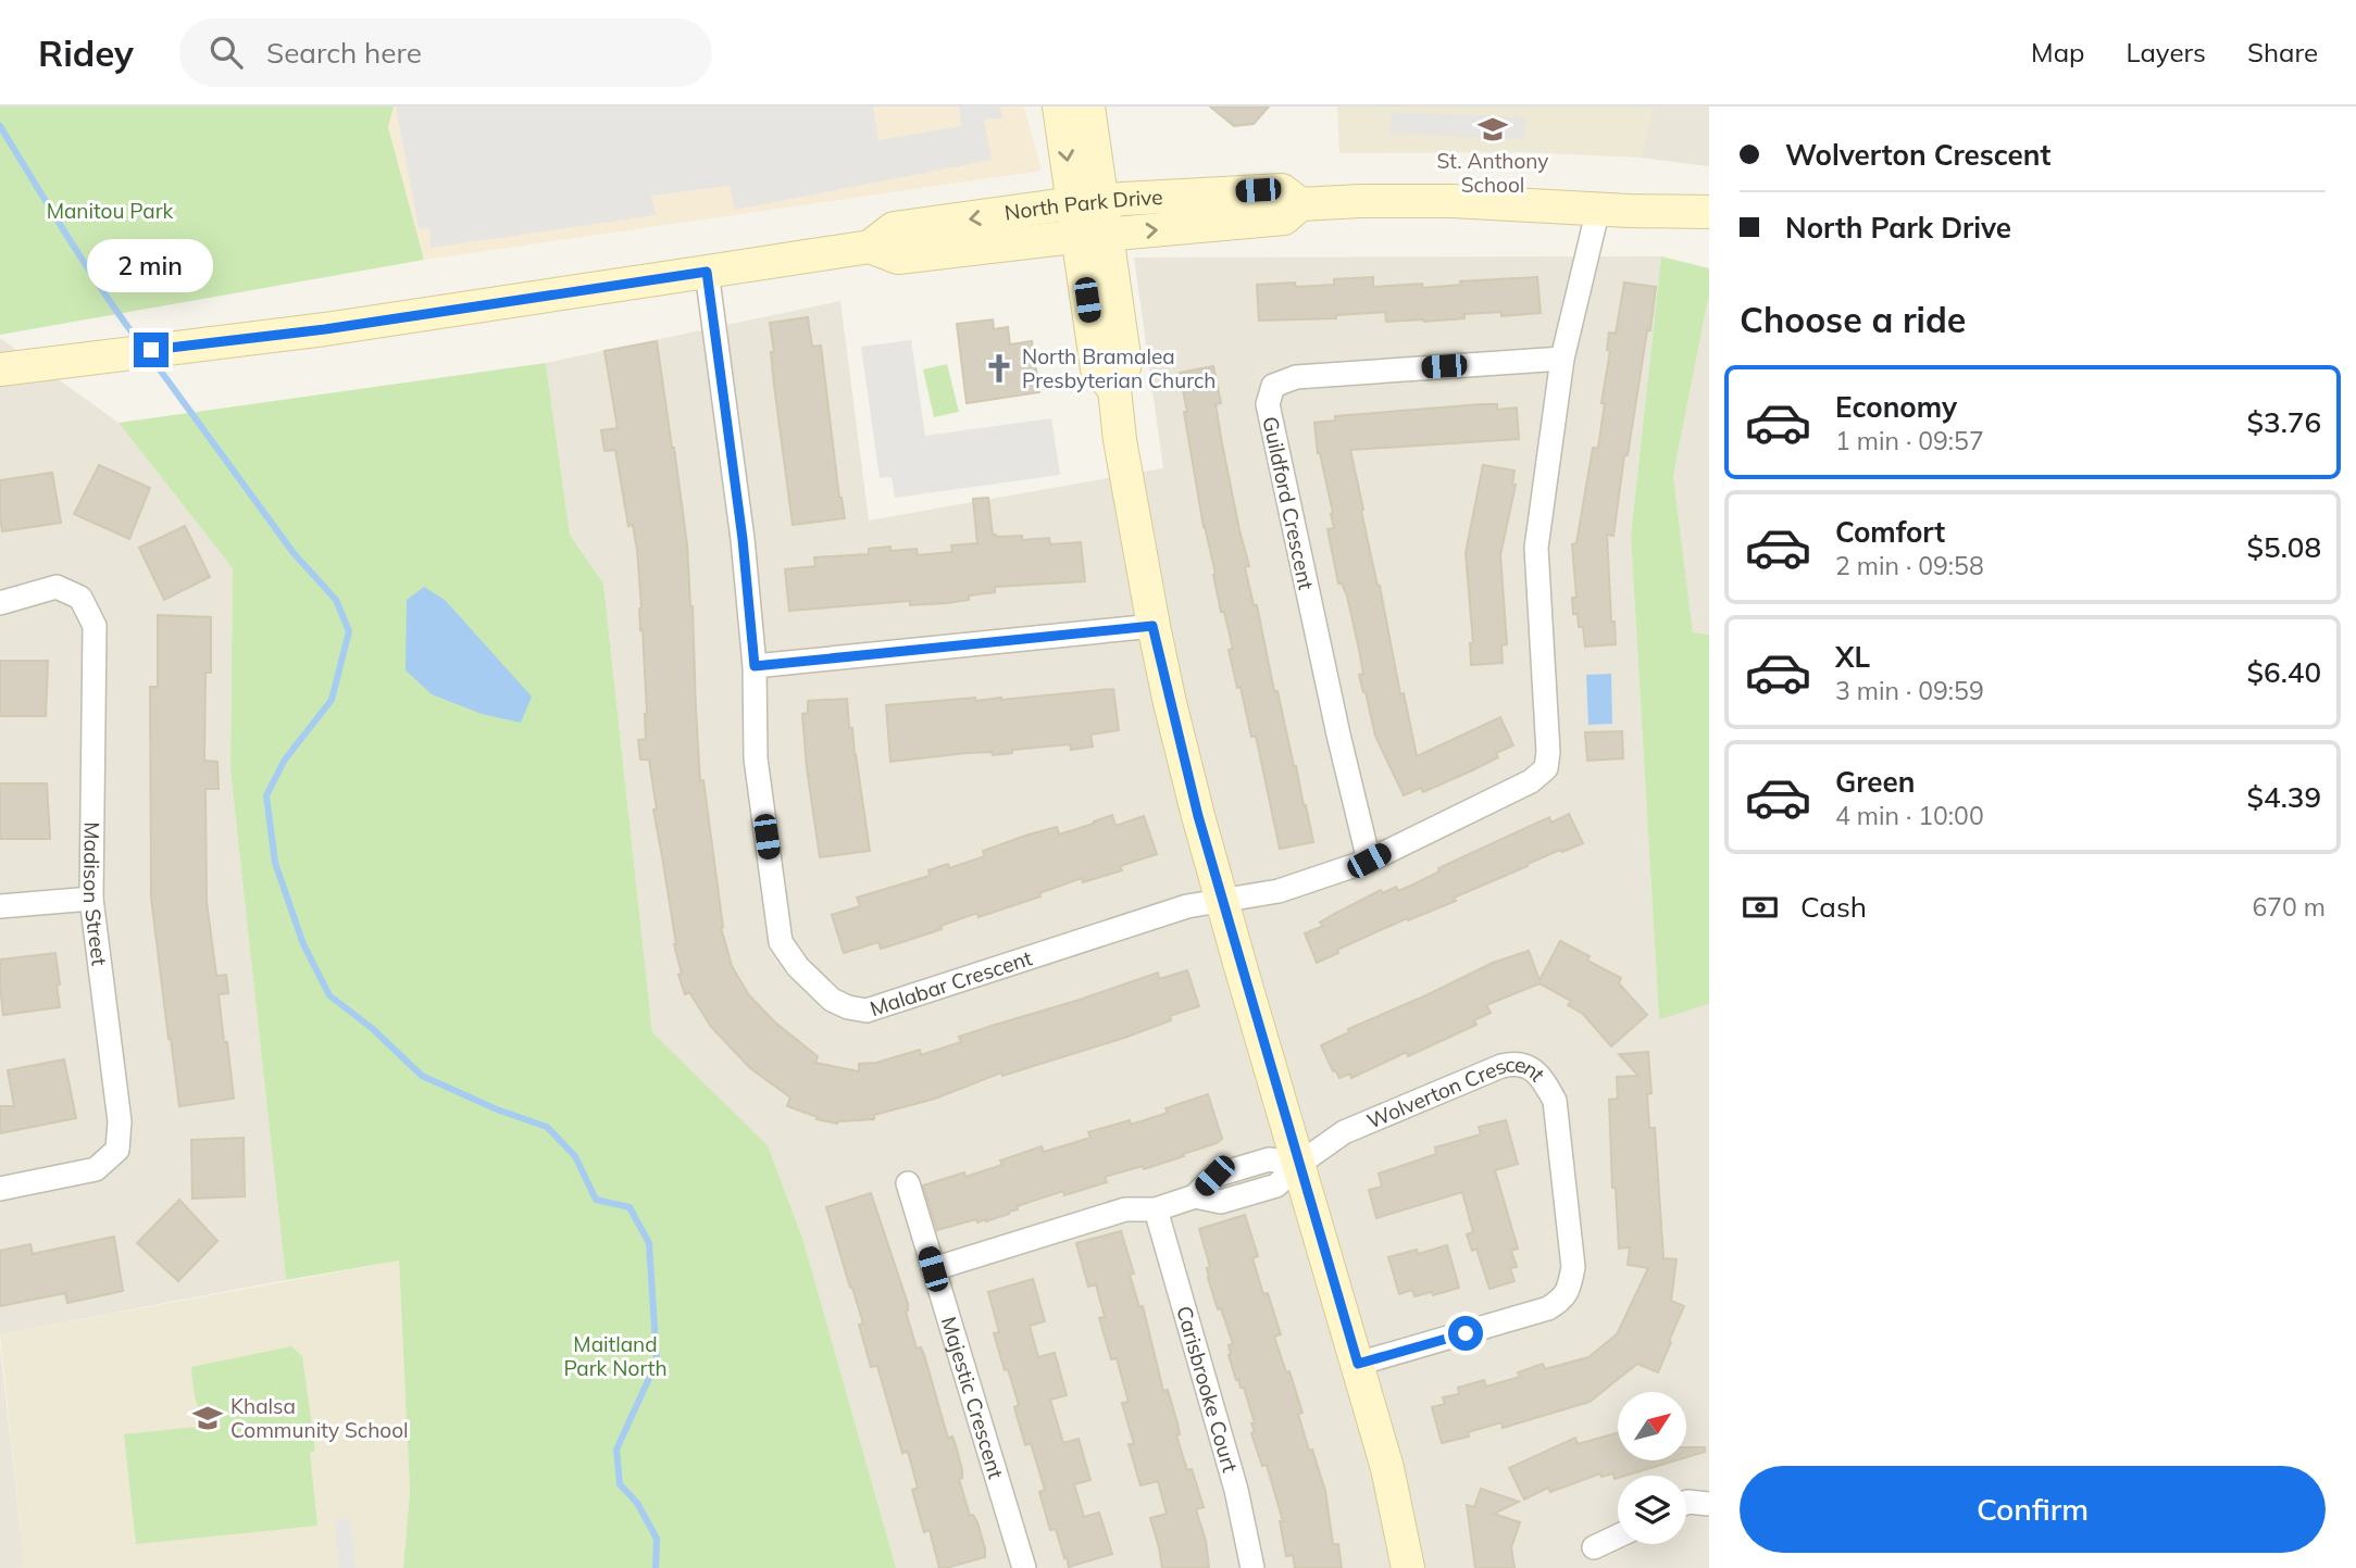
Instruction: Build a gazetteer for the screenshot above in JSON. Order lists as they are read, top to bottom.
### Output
{
  "streets": {
    "main road": ["North Park Drive"],
    "street": [
      "Guildford Crescent",
      "Madison Street",
      "Malabar Crescent",
      "Wolverton Crescent",
      "Carisbrooke Court",
      "Majestic Crescent"
    ]
  },
  "crossings": [
    ["North Park Drive", "Malabar Crescent"]
  ],
  "parks": ["Manitou Park", "Maitland Park North"],
  "places": {
    "school or university": ["St. Anthony School", "Khalsa Community School"],
    "church": ["North Bramalea Presbyterian Church"]
  },
  "north": "top right",
  "page": {
    "header": "Ridey",
    "search": "Search here",
    "nav": ["Map", "Layers", "Share"],
    "banner": ["Wolverton Crescent", "North Park Drive"],
    "bubble": "2 min",
    "heading": "Choose a ride",
    "list": [
      {
        "name": "Economy",
        "note": "1 min · 09:57",
        "value": "$3.76"
      },
      {
        "name": "Comfort",
        "note": "2 min · 09:58",
        "value": "$5.08"
      },
      {
        "name": "XL",
        "note": "3 min · 09:59",
        "value": "$6.40"
      },
      {
        "name": "Green",
        "note": "4 min · 10:00",
        "value": "$4.39"
      }
    ],
    "pay": ["Cash", "670 m"],
    "buttons": "Confirm"
  }
}
